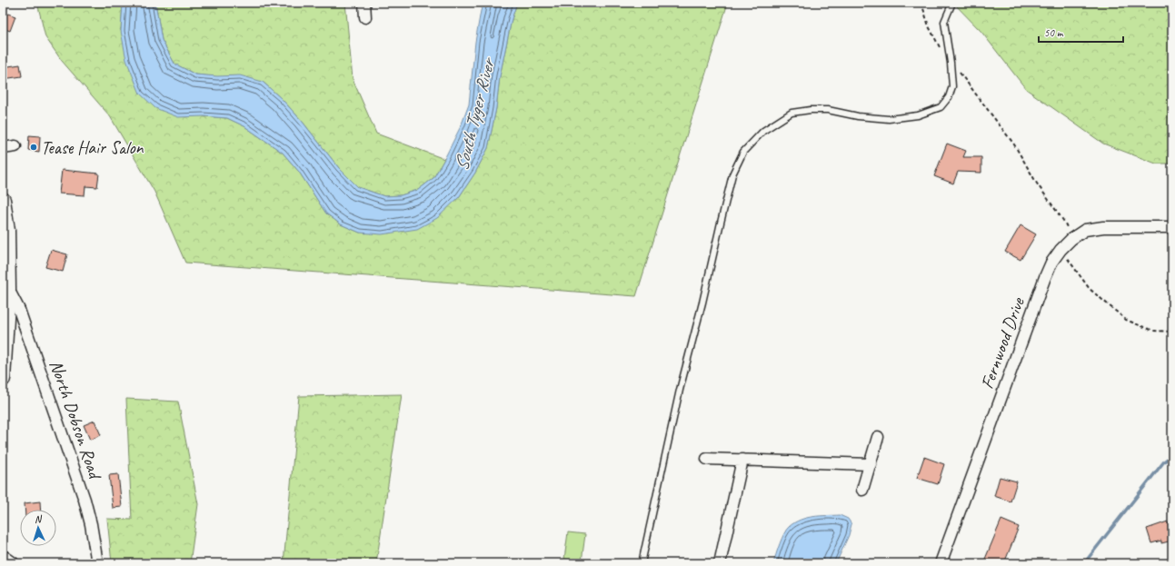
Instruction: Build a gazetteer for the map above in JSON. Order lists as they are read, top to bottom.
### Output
{
  "streets": {
    "street": ["Fernwood Drive", "North Dobson Road"]
  },
  "water": ["South Tyger River"],
  "places": ["Tease Hair Salon"],
  "scale_bar": "50 m",
  "north": "top"
}
